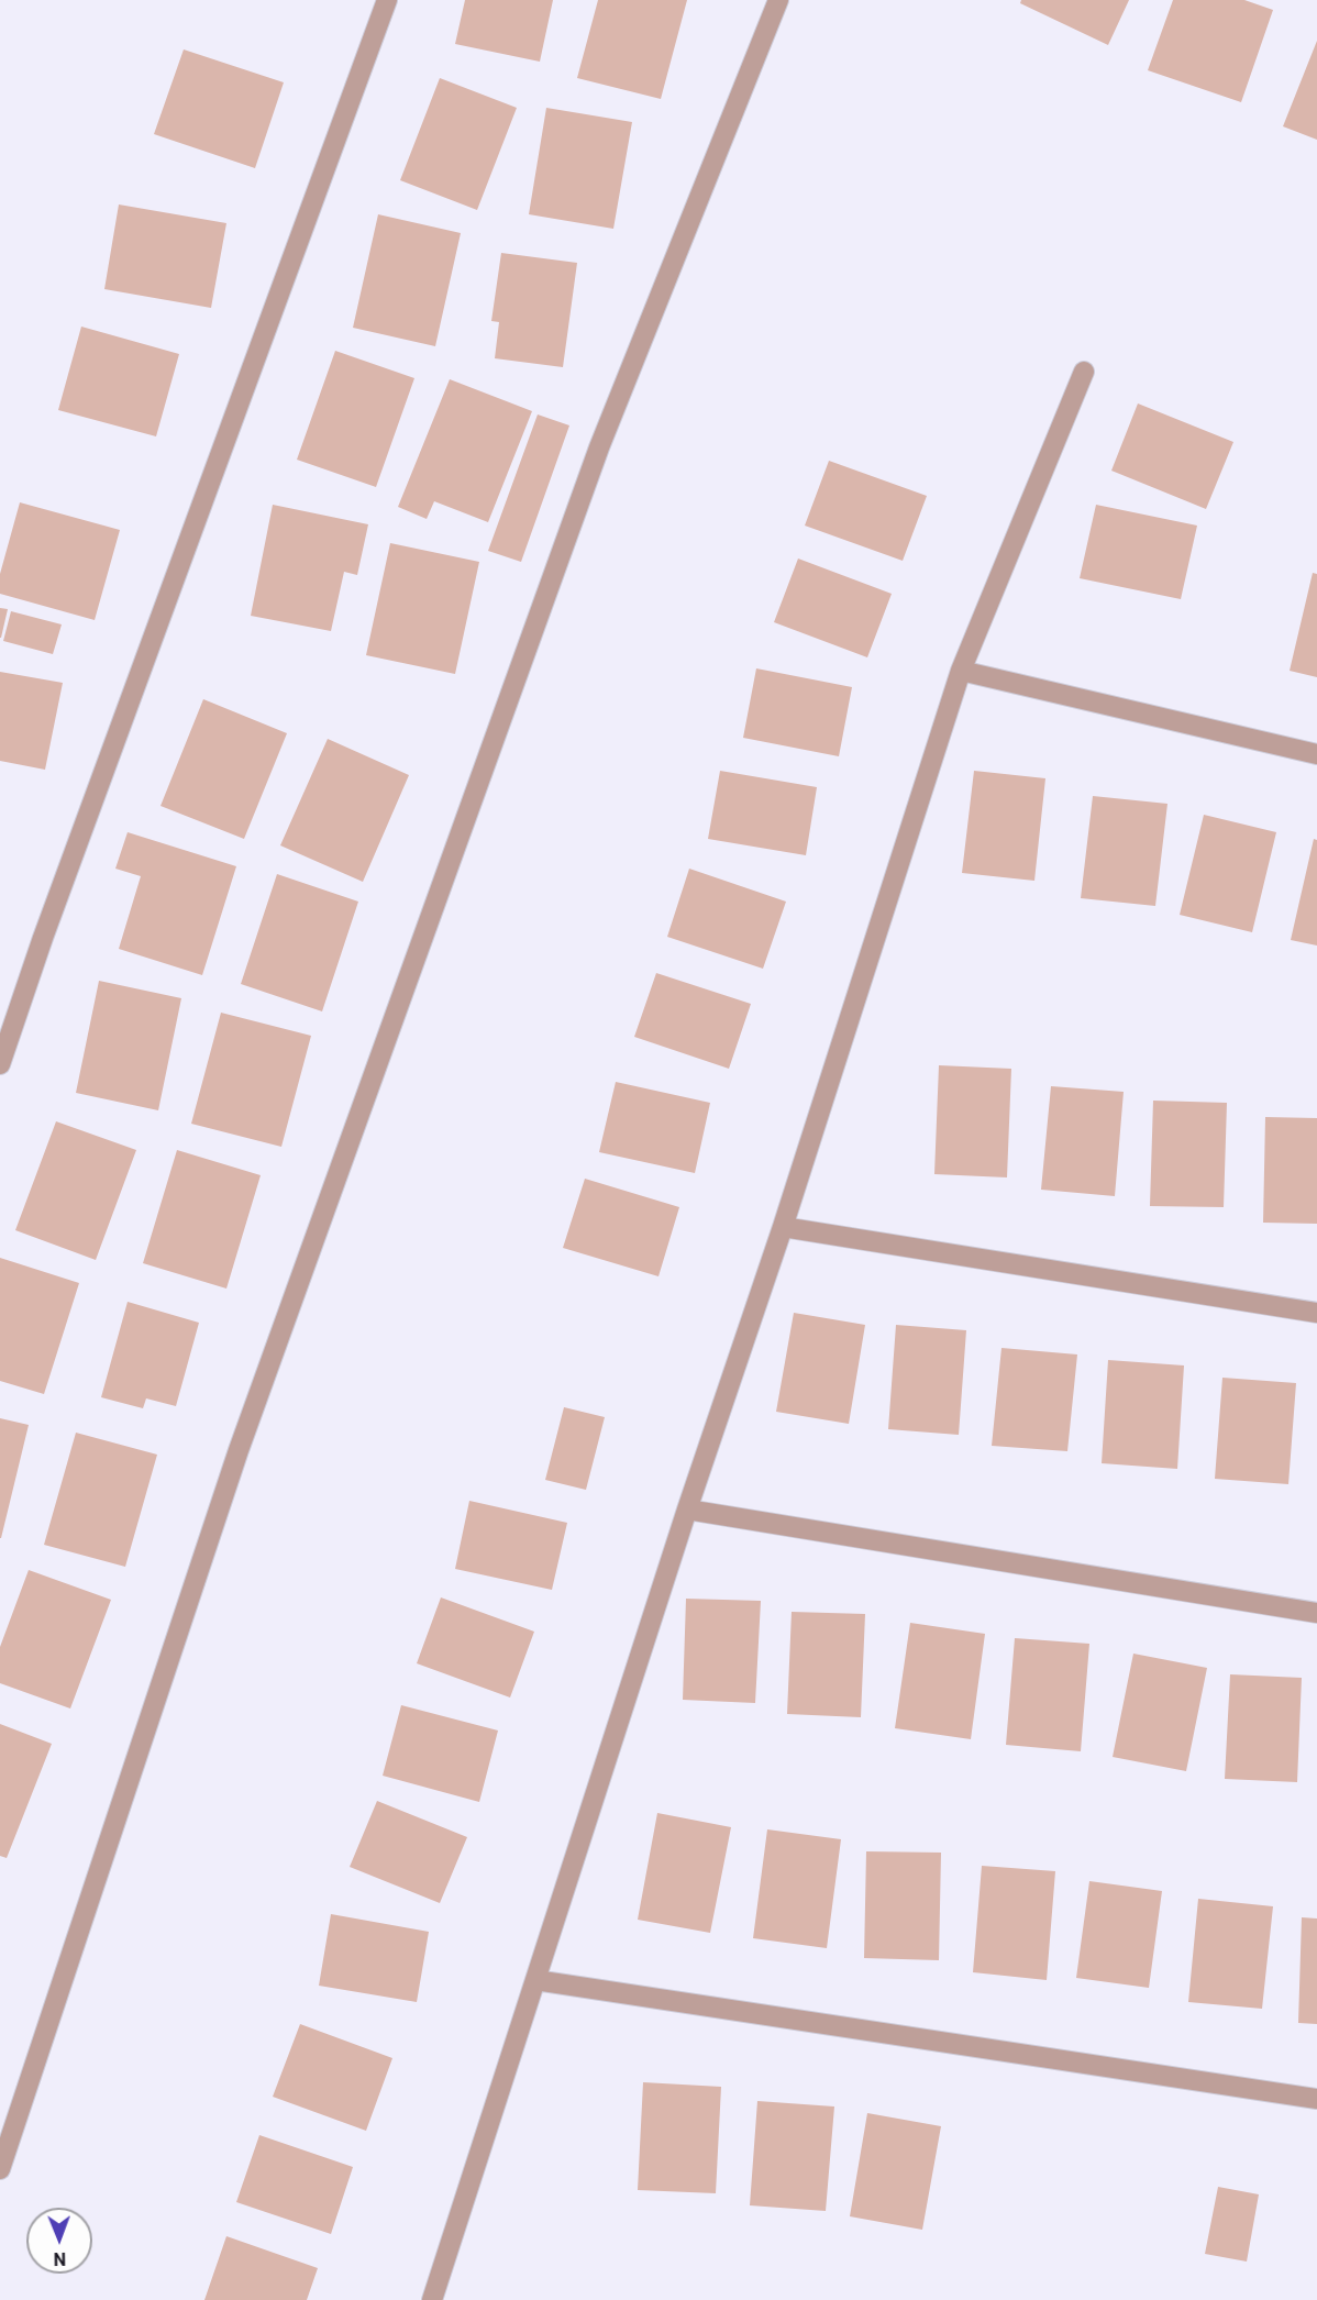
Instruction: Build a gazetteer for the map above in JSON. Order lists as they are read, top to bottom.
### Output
{
  "north": "bottom"
}
